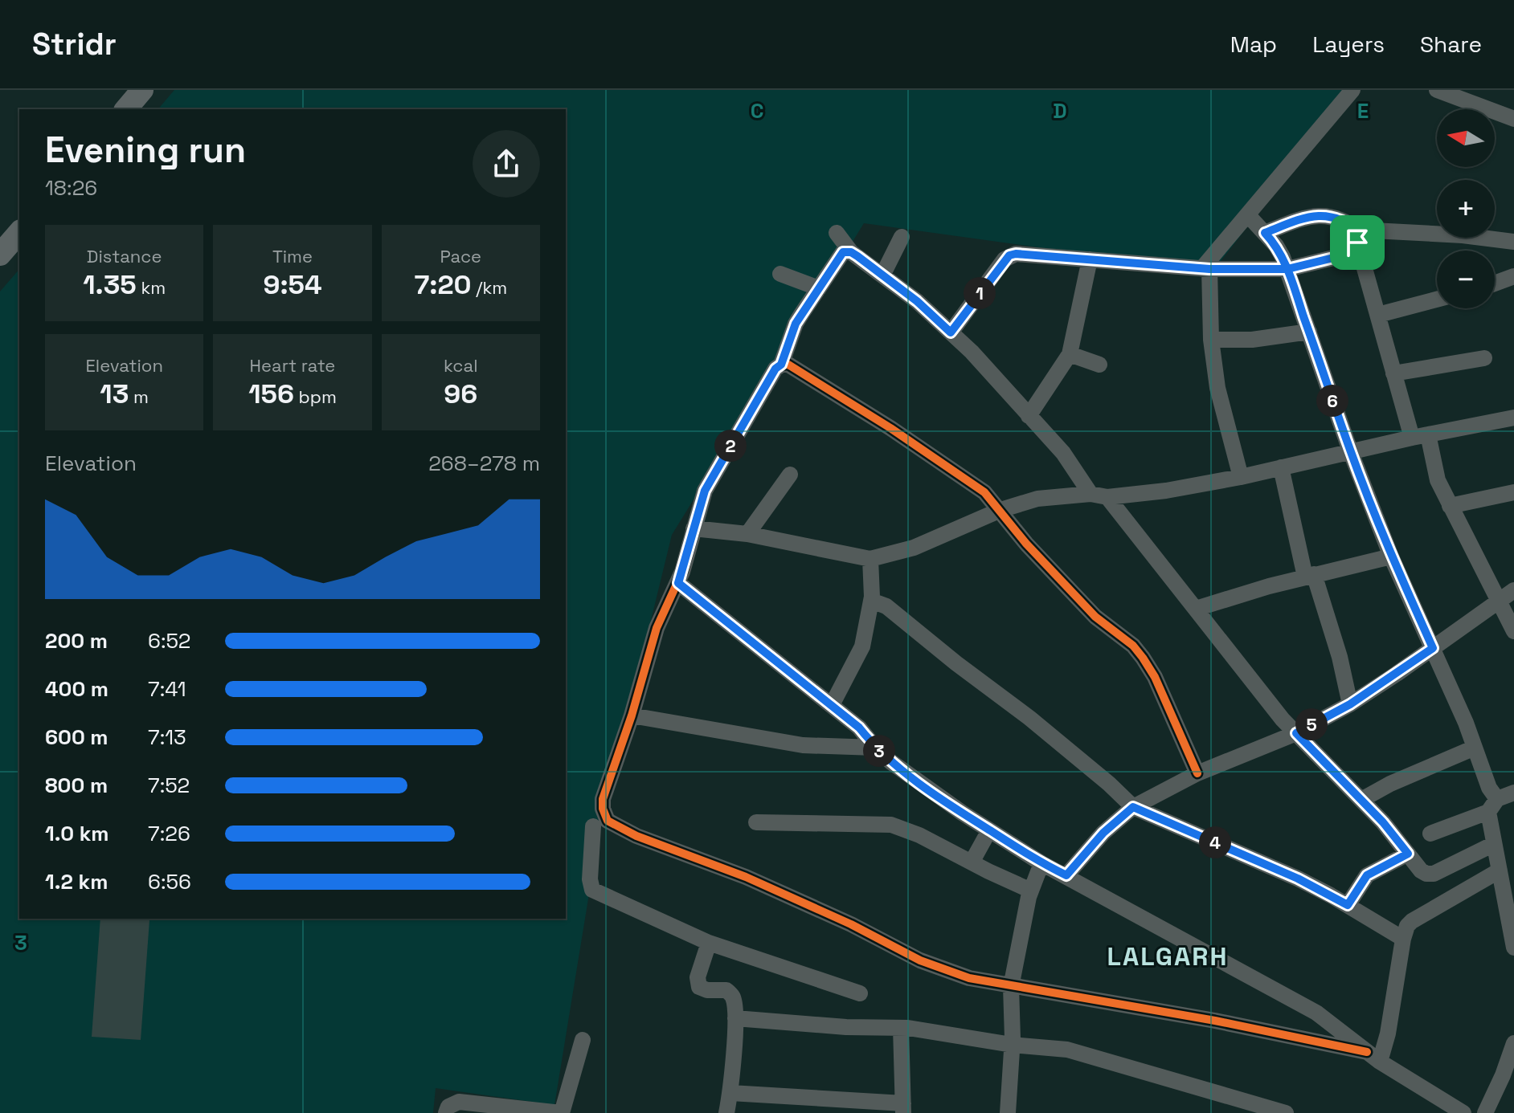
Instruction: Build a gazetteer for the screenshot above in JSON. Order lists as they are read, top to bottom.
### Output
{
  "districts": ["LALGARH"],
  "north": "left",
  "page": {
    "header": "Stridr",
    "nav": ["Map", "Layers", "Share"],
    "map_buttons": ["+", "−"],
    "heading": ["Evening run", "18:26"],
    "stats": [
      ["Distance", "1.35 km"],
      ["Time", "9:54"],
      ["Pace", "7:20 /km"],
      ["Elevation", "13 m"],
      ["Heart rate", "156 bpm"],
      ["kcal", "96"]
    ],
    "pins": [
      "1",
      "6",
      "2",
      "5",
      "3",
      "4"
    ],
    "chart": ["Elevation", "268–278 m"],
    "list": [
      {
        "name": "200 m",
        "note": "6:52"
      },
      {
        "name": "400 m",
        "note": "7:41"
      },
      {
        "name": "600 m",
        "note": "7:13"
      },
      {
        "name": "800 m",
        "note": "7:52"
      },
      {
        "name": "1.0 km",
        "note": "7:26"
      },
      {
        "name": "1.2 km",
        "note": "6:56"
      }
    ]
  },
  "grid": {
    "columns": ["C", "D", "E"],
    "rows": ["3"]
  }
}
